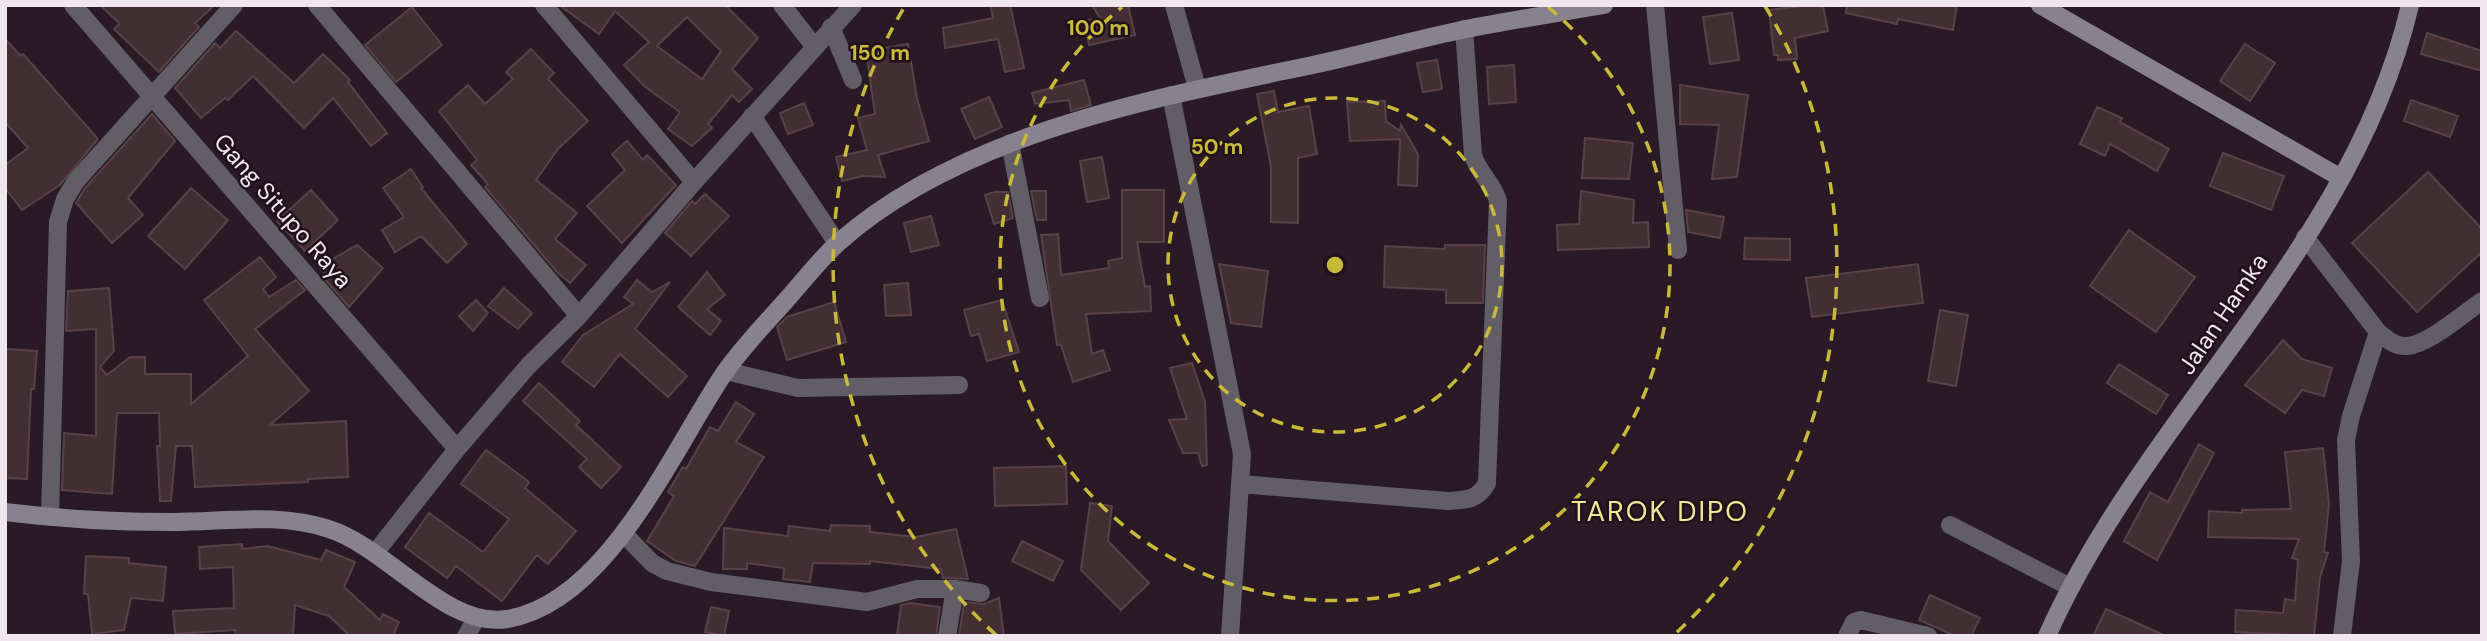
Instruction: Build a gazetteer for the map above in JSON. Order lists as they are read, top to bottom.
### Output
{
  "streets": {
    "street": ["Gang Situpo Raya", "Jalan Hamka"]
  },
  "districts": ["TAROK DIPO"],
  "rings": ["100 m", "150 m", "50 m"]
}
